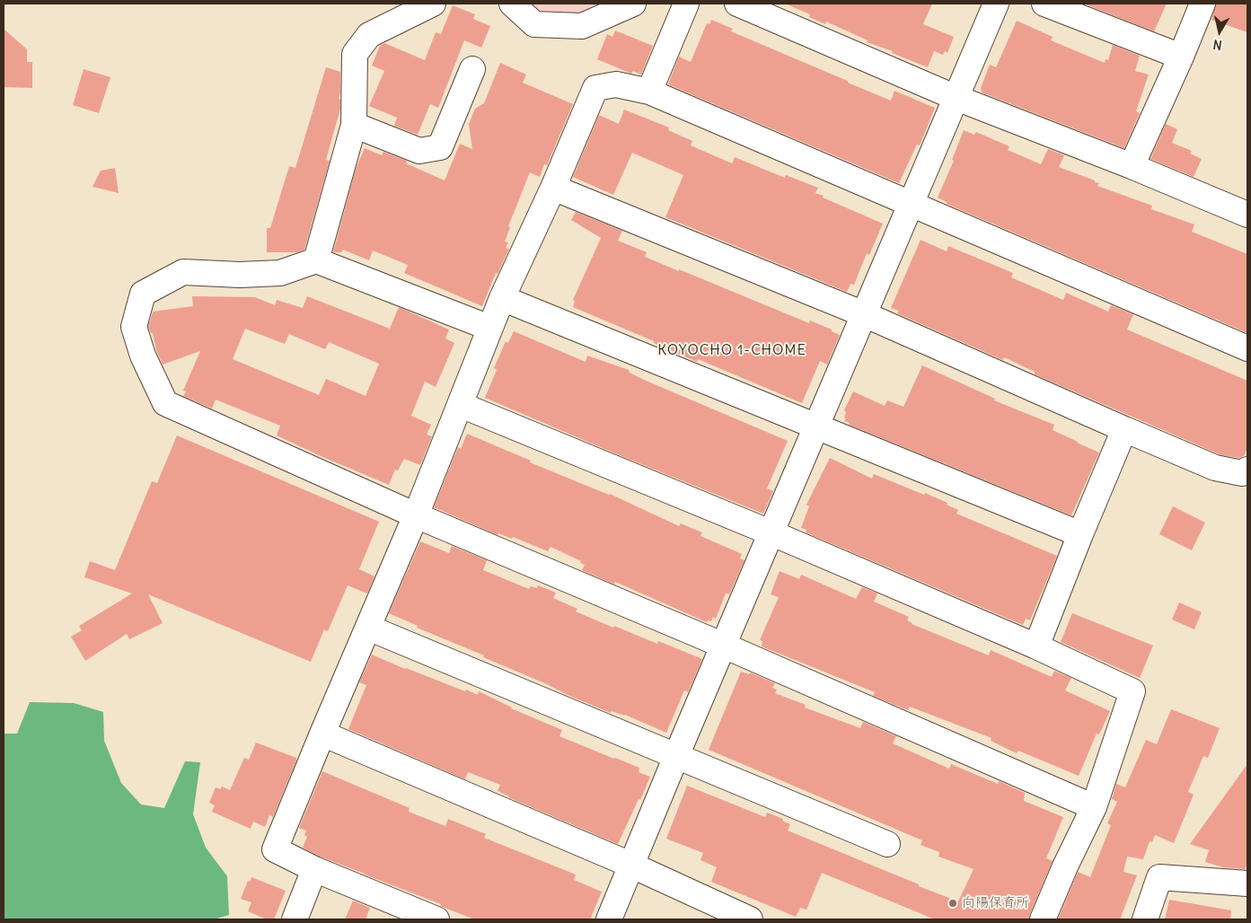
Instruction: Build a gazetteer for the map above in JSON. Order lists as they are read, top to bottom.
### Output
{
  "districts": ["KOYOCHO 1-CHOME"],
  "places": ["向陽保育所"],
  "north": "bottom"
}
